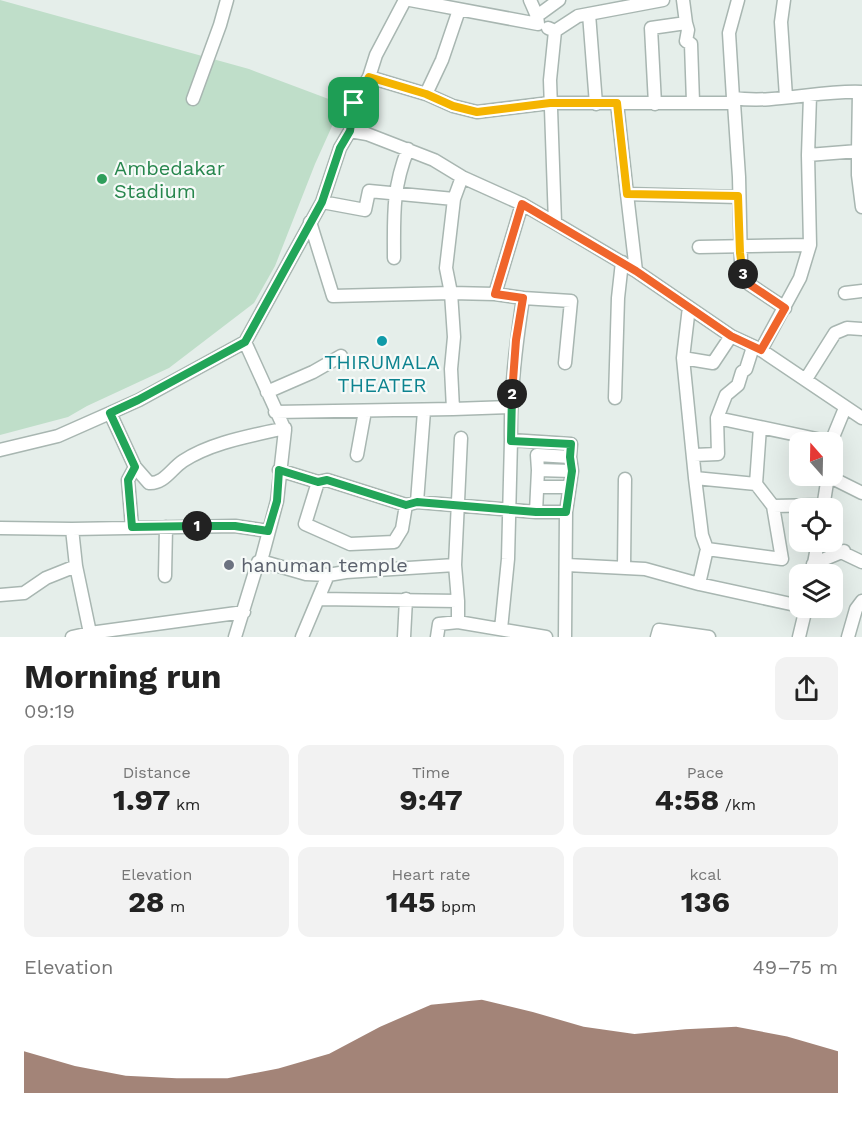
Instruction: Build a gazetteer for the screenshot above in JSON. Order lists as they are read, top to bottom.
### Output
{
  "places": ["Ambedakar Stadium", "THIRUMALA THEATER", "hanuman temple"],
  "north": "top",
  "page": {
    "pins": ["3", "2", "1"],
    "heading": ["Morning run", "09:19"],
    "stats": [
      ["Distance", "1.97 km"],
      ["Time", "9:47"],
      ["Pace", "4:58 /km"],
      ["Elevation", "28 m"],
      ["Heart rate", "145 bpm"],
      ["kcal", "136"]
    ],
    "chart": ["Elevation", "49–75 m"]
  }
}
